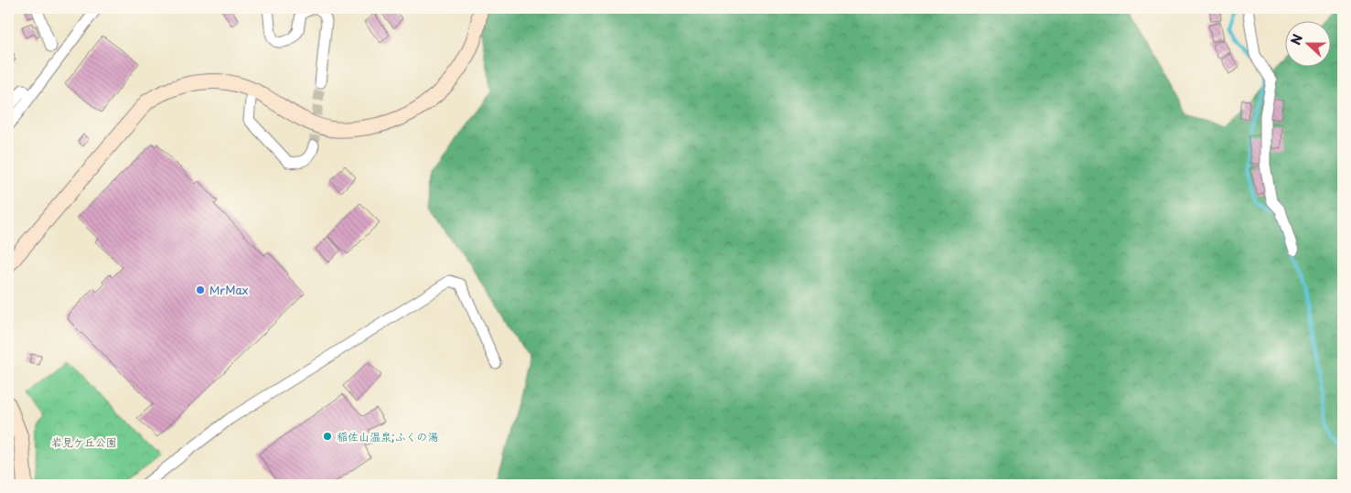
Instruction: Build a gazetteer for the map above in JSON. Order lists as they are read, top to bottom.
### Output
{
  "parks": ["岩見ケ丘公園"],
  "places": ["MrMax", "稲佐山温泉;ふくの湯"],
  "north": "left"
}
